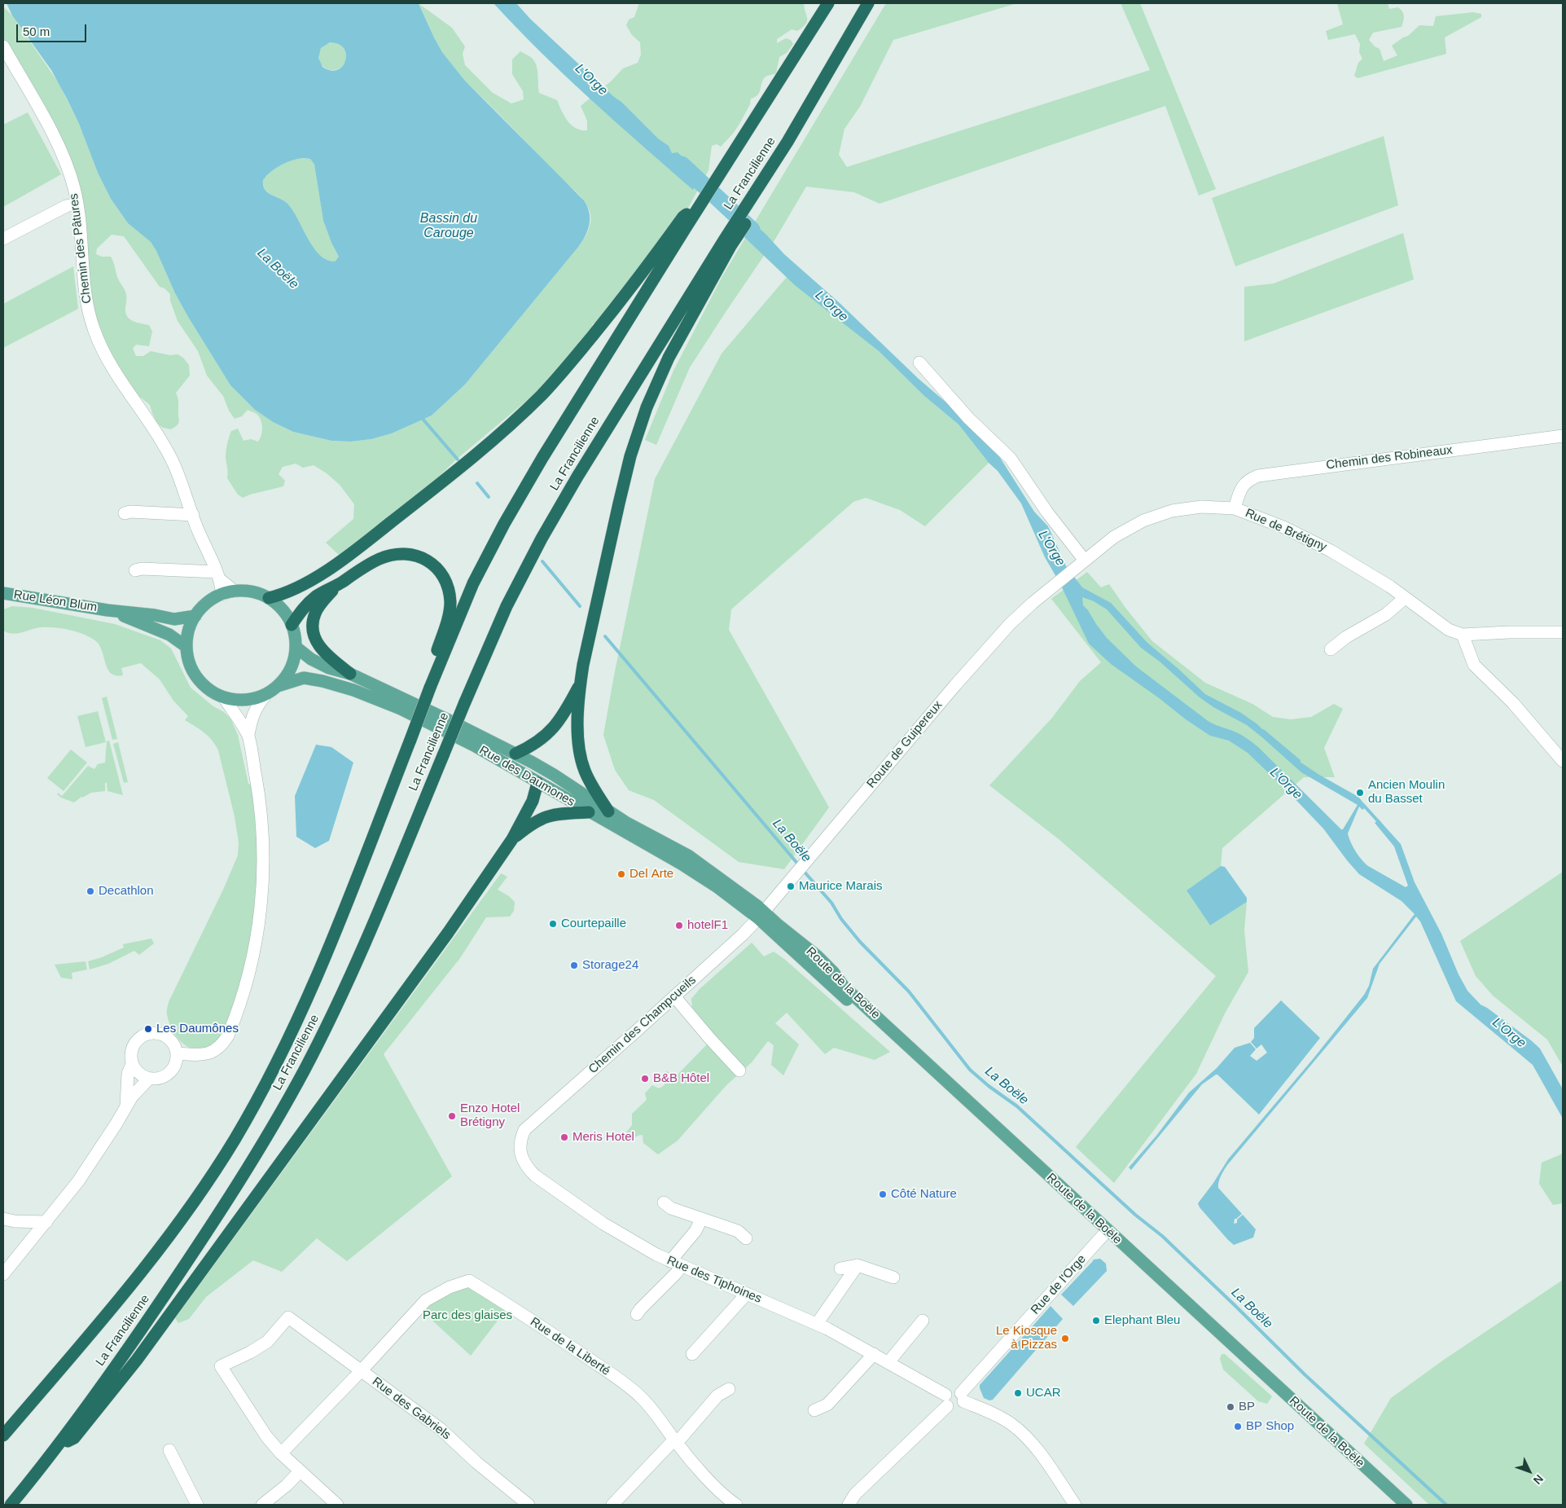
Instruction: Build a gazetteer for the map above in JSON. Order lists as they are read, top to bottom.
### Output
{
  "streets": {
    "highway": ["La Francilienne"],
    "main road": ["Rue Léon Blum", "Rue des Daumones", "Route de la Boële"],
    "street": [
      "Chemin des Pâtures",
      "Chemin des Robineaux",
      "Rue de Brétigny",
      "Route de Guipereux",
      "Chemin des Champcueils",
      "Rue des Tiphoines",
      "Rue de l'Orge",
      "Rue de la Liberté",
      "Rue des Gabriels"
    ]
  },
  "crossings": [
    ["Chemin des Pâtures", "Rue Léon Blum"],
    ["Chemin des Pâtures", "Rue des Daumones"],
    ["Chemin des Robineaux", "Rue de Brétigny"],
    ["Rue de Brétigny", "Route de Guipereux"],
    ["Rue Léon Blum", "Rue des Daumones"],
    ["Route de Guipereux", "Rue des Daumones"],
    ["Route de Guipereux", "Route de la Boële"],
    ["Route de Guipereux", "Chemin des Champcueils"],
    ["Rue des Daumones", "Route de la Boële"],
    ["Rue des Daumones", "Chemin des Champcueils"],
    ["Route de la Boële", "Chemin des Champcueils"],
    ["Route de la Boële", "Rue de l'Orge"],
    ["Chemin des Champcueils", "Rue des Tiphoines"],
    ["Rue de la Liberté", "Rue des Gabriels"]
  ],
  "water": ["L'Orge", "Bassin du Carouge", "La Boële"],
  "parks": ["Parc des glaises"],
  "places": [
    "Ancien Moulin du Basset",
    "Del Arte",
    "Maurice Marais",
    "Decathlon",
    "Courtepaille",
    "hotelF1",
    "Storage24",
    "Les Daumônes",
    "B&B Hôtel",
    "Enzo Hotel Brétigny",
    "Meris Hotel",
    "Côté Nature",
    "Elephant Bleu",
    "Le Kiosque à Pizzas",
    "UCAR",
    "BP",
    "BP Shop"
  ],
  "scale_bar": "50 m",
  "north": "bottom right"
}
